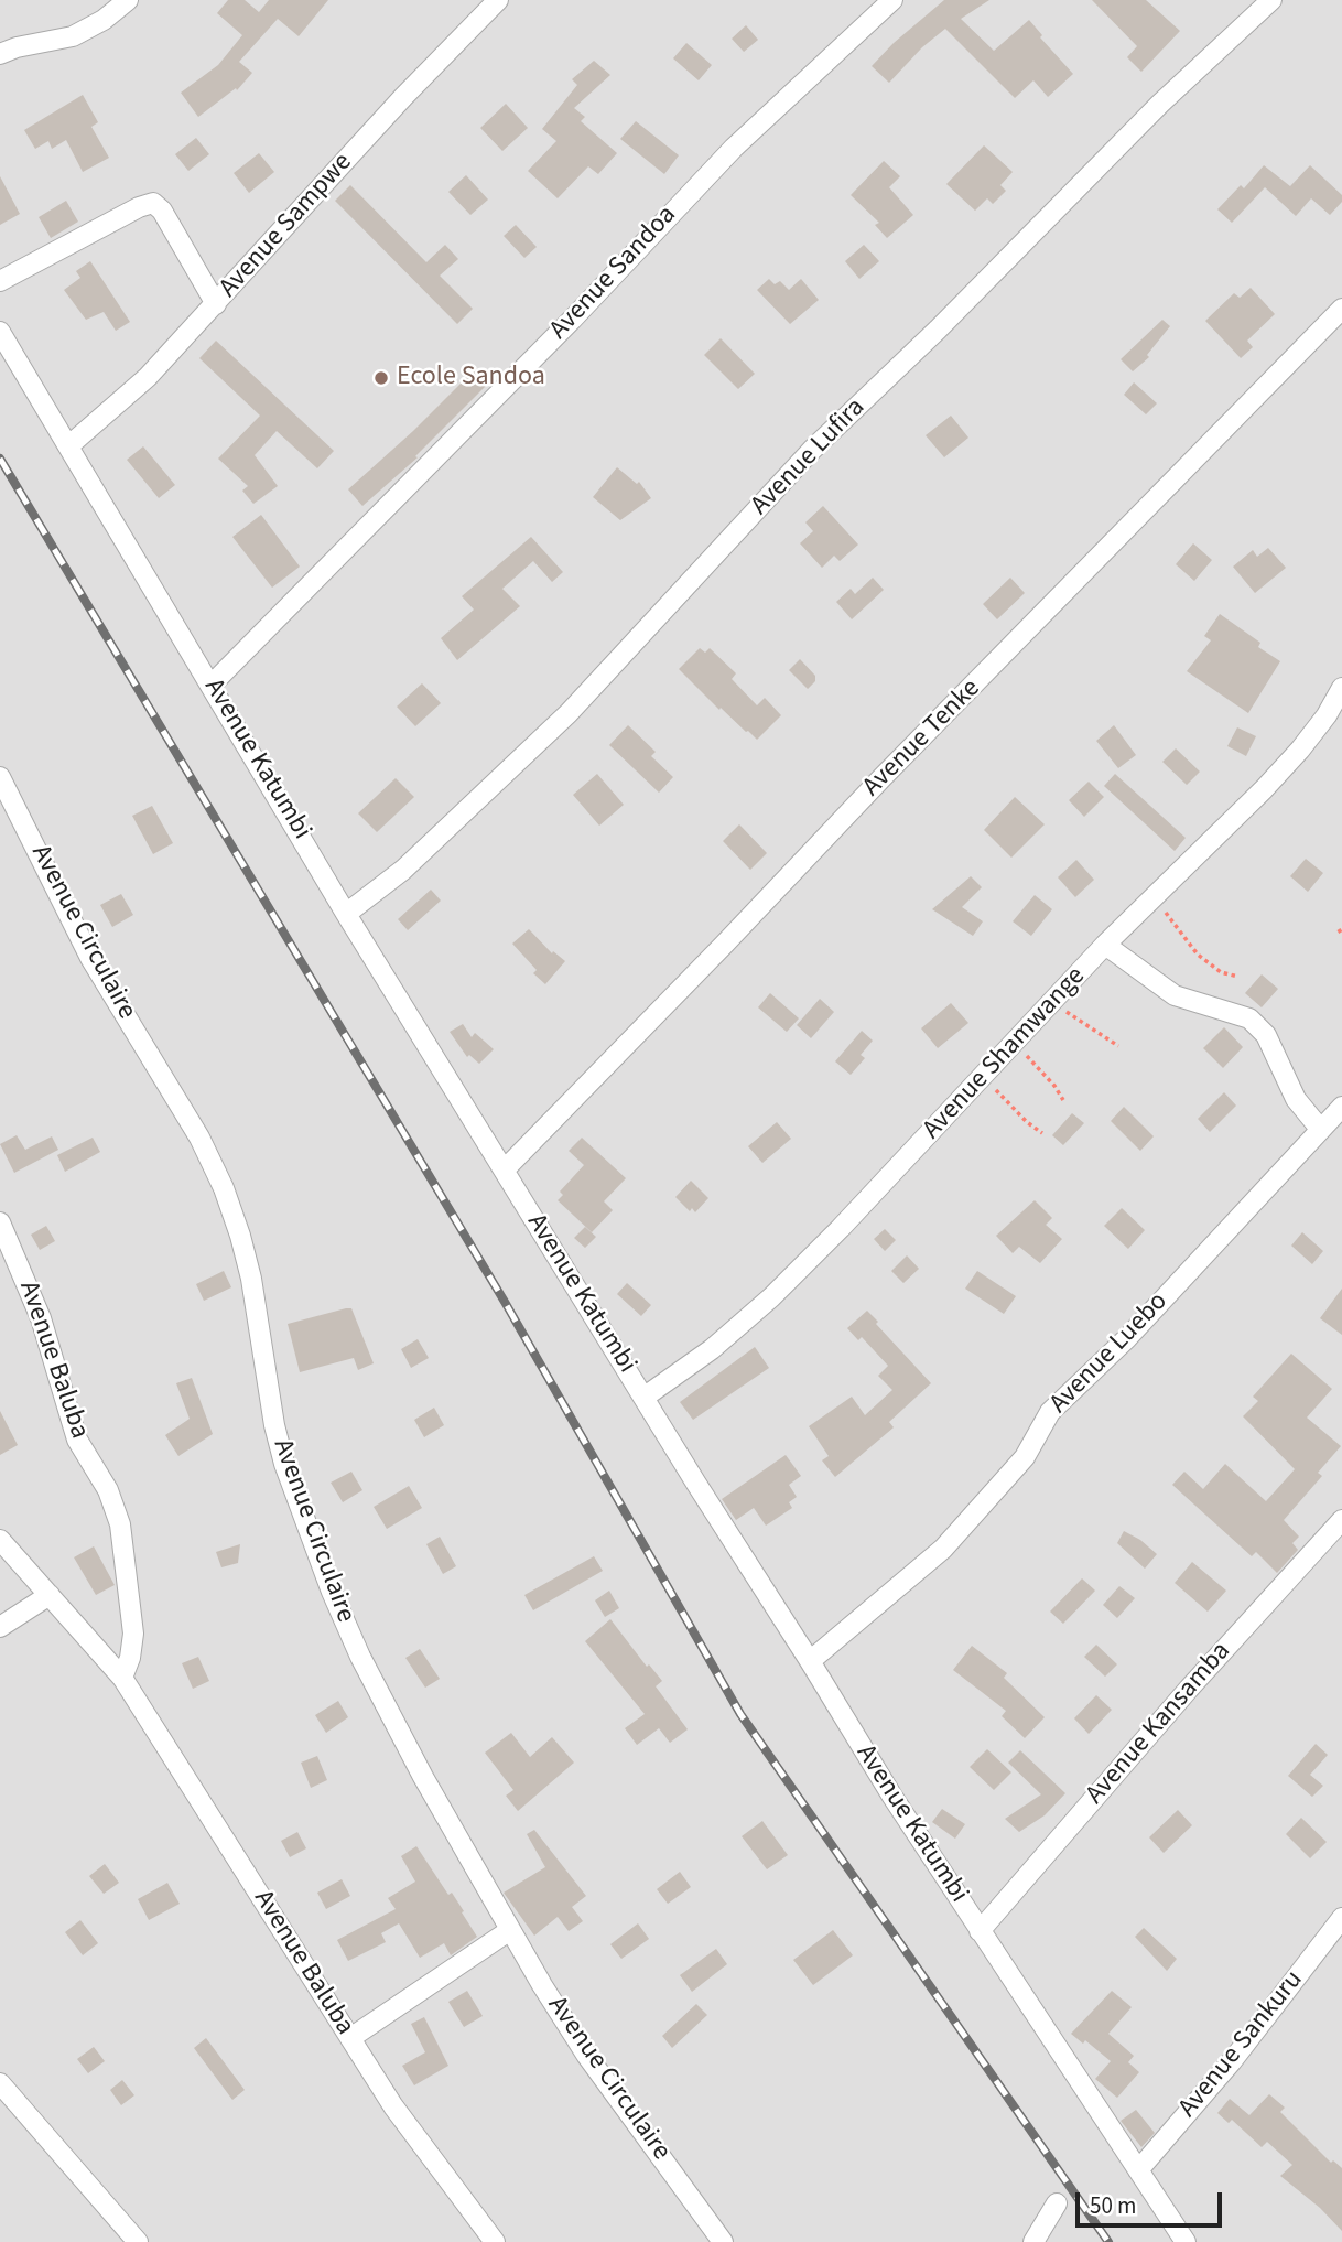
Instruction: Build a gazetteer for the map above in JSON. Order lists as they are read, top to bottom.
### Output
{
  "streets": {
    "street": [
      "Avenue Sampwe",
      "Avenue Sandoa",
      "Avenue Lufira",
      "Avenue Tenke",
      "Avenue Katumbi",
      "Avenue Circulaire",
      "Avenue Shamwange",
      "Avenue Luebo",
      "Avenue Baluba",
      "Avenue Kansamba",
      "Avenue Sankuru"
    ]
  },
  "crossings": [
    ["Avenue Sampwe", "Avenue Katumbi"],
    ["Avenue Sandoa", "Avenue Katumbi"],
    ["Avenue Lufira", "Avenue Katumbi"],
    ["Avenue Tenke", "Avenue Katumbi"],
    ["Avenue Katumbi", "Avenue Shamwange"],
    ["Avenue Katumbi", "Avenue Luebo"],
    ["Avenue Katumbi", "Avenue Kansamba"],
    ["Avenue Katumbi", "Avenue Sankuru"]
  ],
  "places": ["Ecole Sandoa"],
  "scale_bar": "50 m"
}
